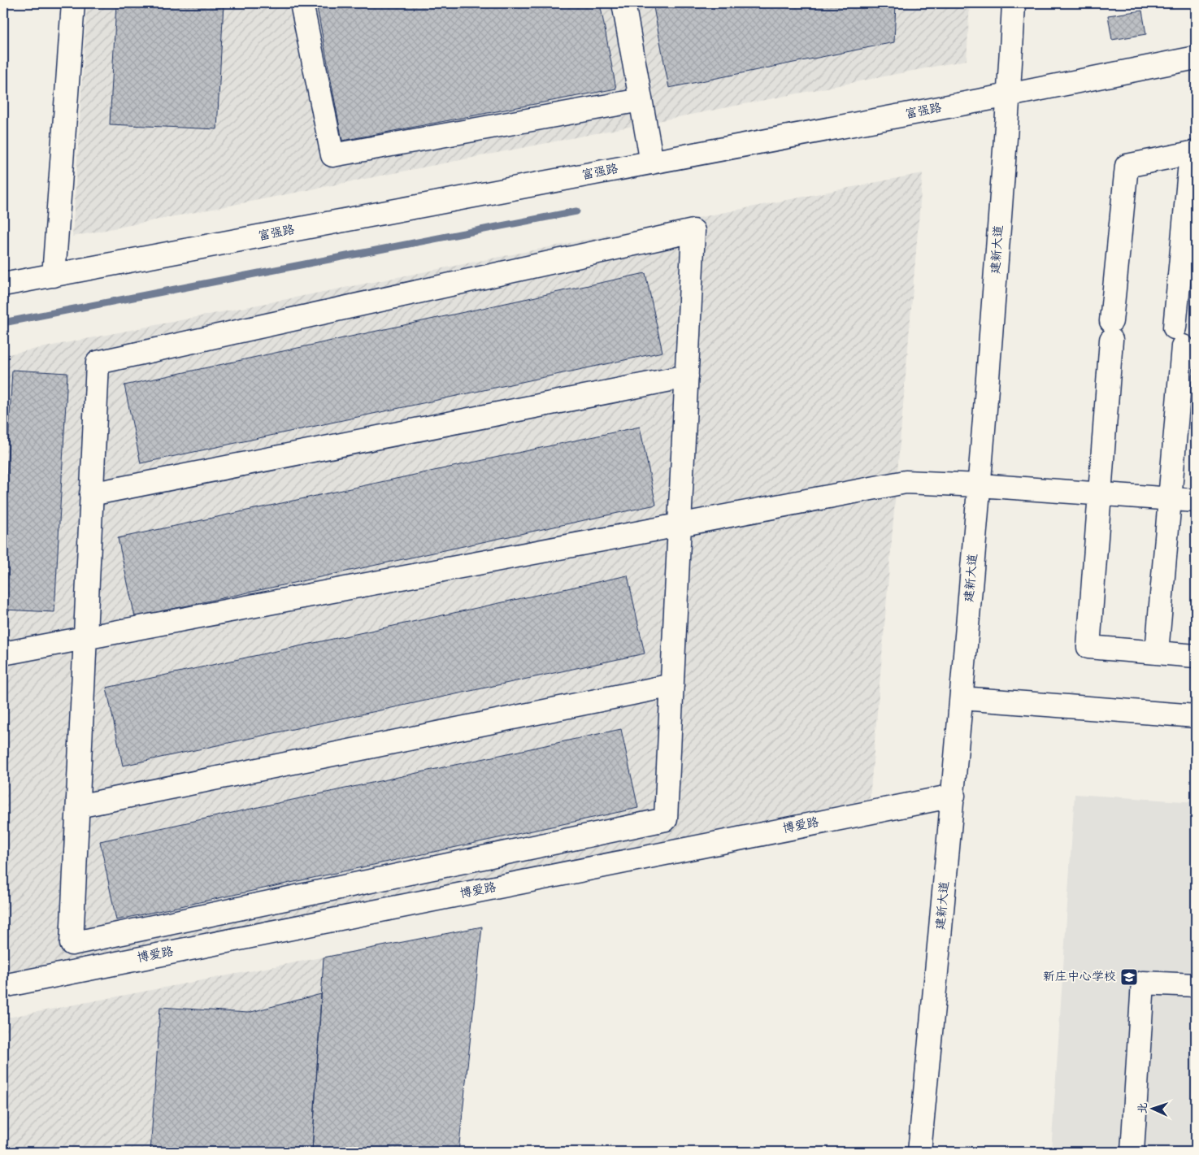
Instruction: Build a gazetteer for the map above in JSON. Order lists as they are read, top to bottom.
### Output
{
  "streets": {
    "street": ["富强路", "建新大道", "博爱路"]
  },
  "crossings": [
    ["富强路", "建新大道"],
    ["建新大道", "博爱路"]
  ],
  "places": {
    "school or university": ["新庄中心学校"]
  },
  "north": "left"
}
